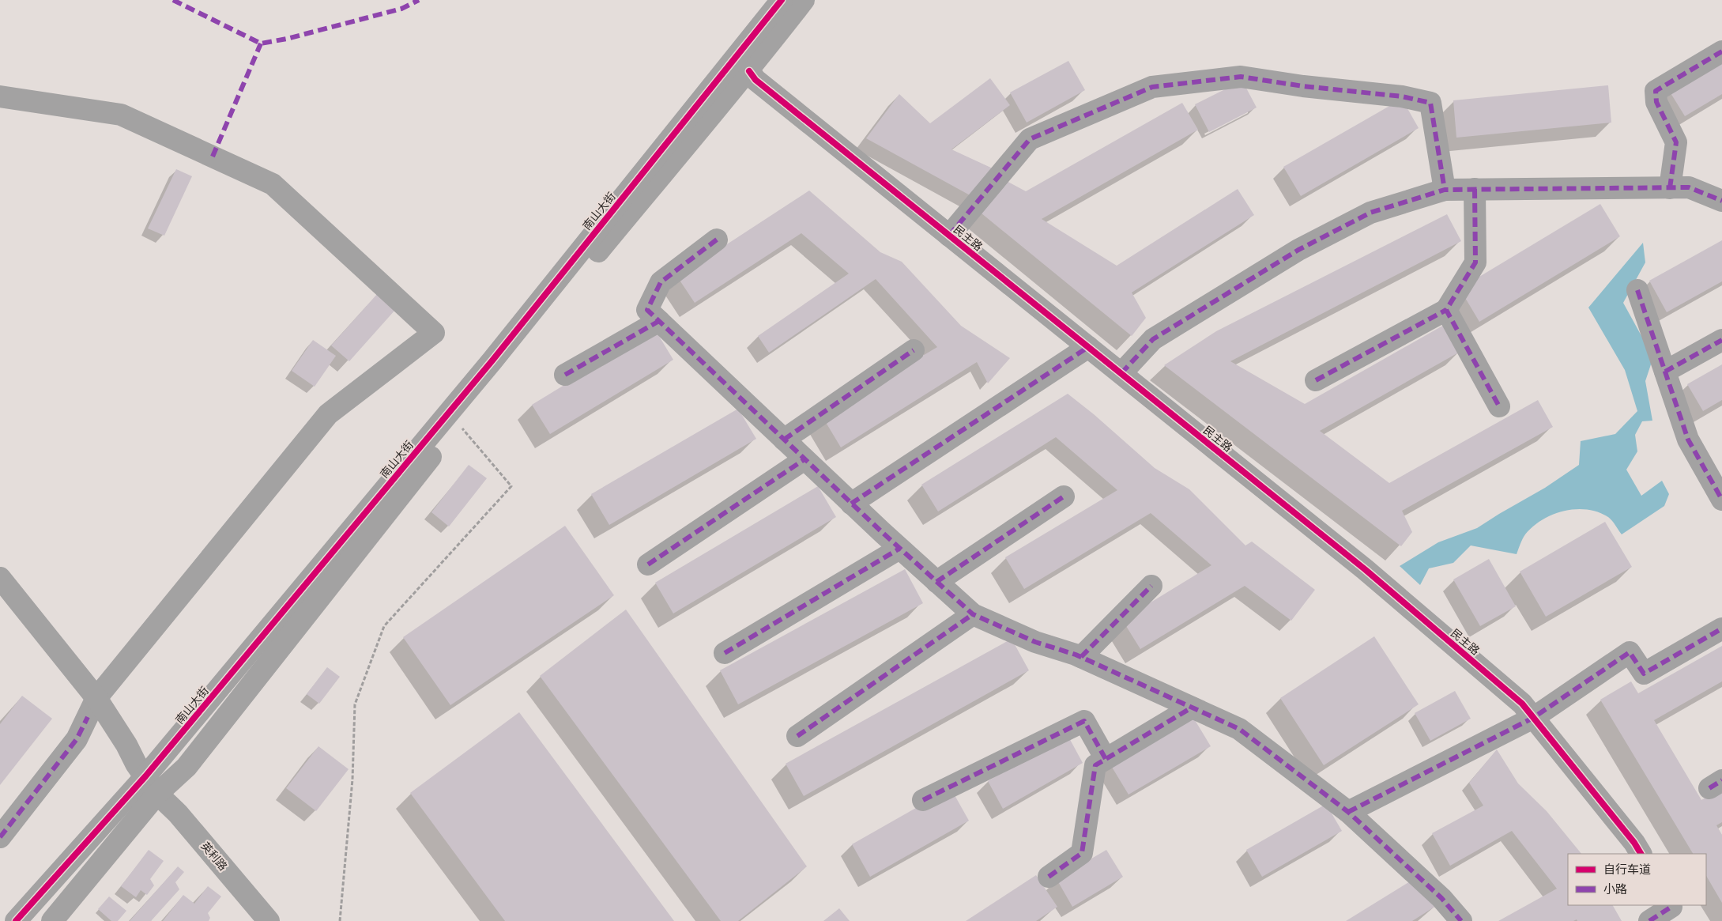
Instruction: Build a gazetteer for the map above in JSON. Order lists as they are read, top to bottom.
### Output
{
  "streets": {
    "street": ["南山大街", "民主路", "英利路"]
  },
  "crossings": [
    ["南山大街", "民主路"],
    ["南山大街", "英利路"]
  ],
  "legend": ["自行车道", "小路"]
}
